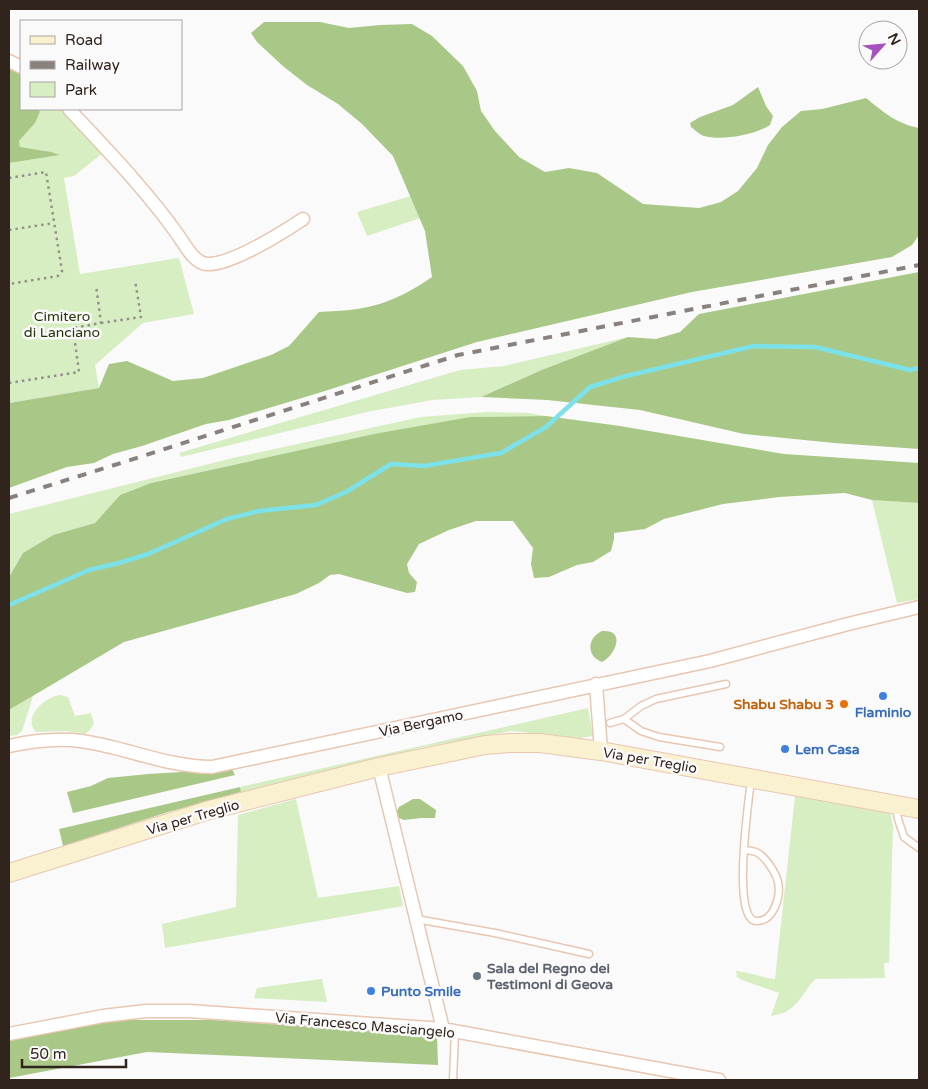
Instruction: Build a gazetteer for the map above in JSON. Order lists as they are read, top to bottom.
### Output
{
  "streets": {
    "main road": ["Via per Treglio"],
    "street": ["Via Bergamo", "Via Francesco Masciangelo"]
  },
  "parks": ["Cimitero di Lanciano"],
  "places": [
    "Flaminio",
    "Shabu Shabu 3",
    "Lem Casa",
    "Sala del Regno dei Testimoni di Geova",
    "Punto Smile"
  ],
  "legend": ["Road", "Railway", "Park"],
  "scale_bar": "50 m",
  "north": "top right"
}
